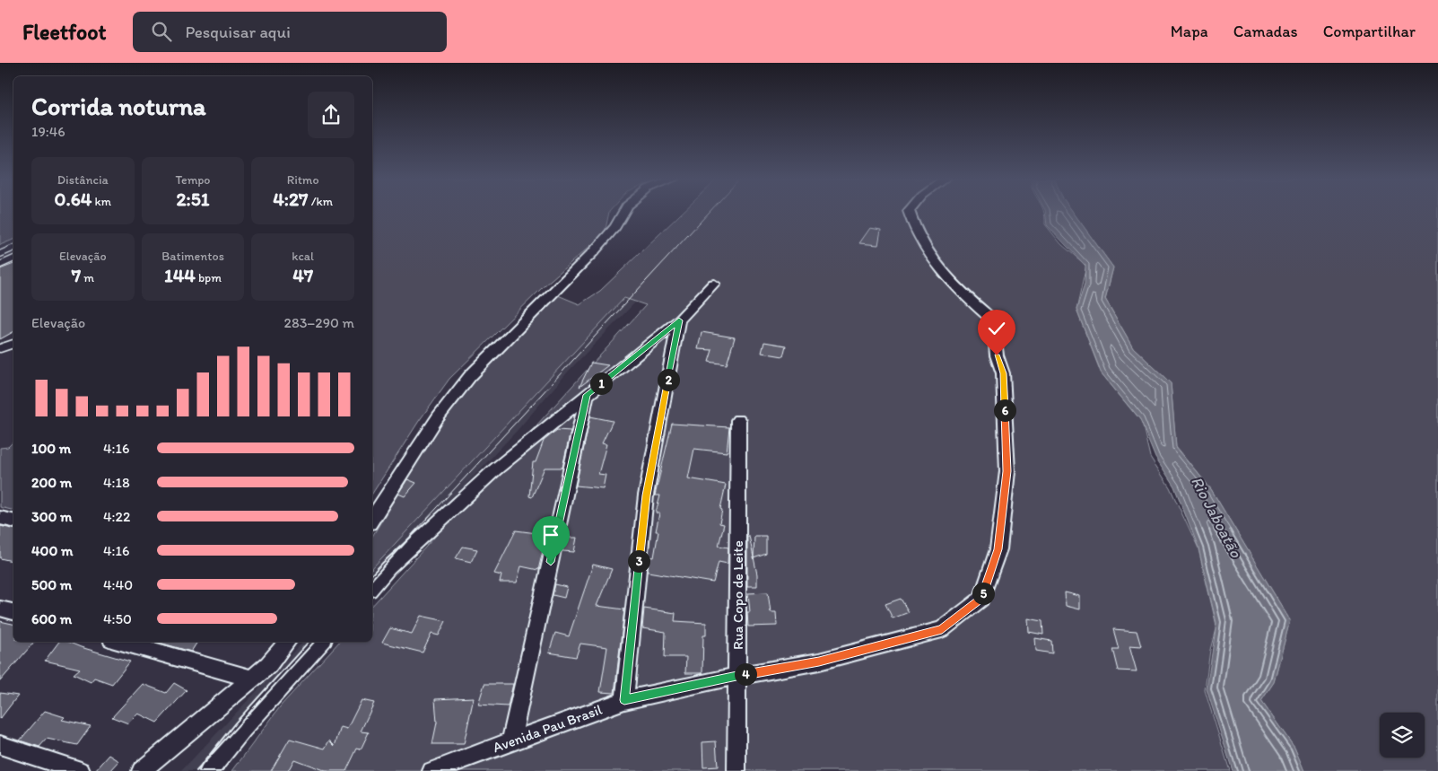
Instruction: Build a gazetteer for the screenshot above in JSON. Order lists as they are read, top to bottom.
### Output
{
  "streets": {
    "street": ["Rua Copo de Leite", "Avenida Pau Brasil"]
  },
  "crossings": [
    ["Rua Copo de Leite", "Avenida Pau Brasil"]
  ],
  "water": ["Rio Jaboatão"],
  "page": {
    "header": "Fleetfoot",
    "search": "Pesquisar aqui",
    "nav": ["Mapa", "Camadas", "Compartilhar"],
    "heading": ["Corrida noturna", "19:46"],
    "stats": [
      ["Distância", "0.64 km"],
      ["Tempo", "2:51"],
      ["Ritmo", "4:27 /km"],
      ["Elevação", "7 m"],
      ["Batimentos", "144 bpm"],
      ["kcal", "47"]
    ],
    "chart": ["Elevação", "283–290 m"],
    "pins": [
      "2",
      "1",
      "6",
      "3",
      "5",
      "4"
    ],
    "list": [
      {
        "name": "100 m",
        "note": "4:16"
      },
      {
        "name": "200 m",
        "note": "4:18"
      },
      {
        "name": "300 m",
        "note": "4:22"
      },
      {
        "name": "400 m",
        "note": "4:16"
      },
      {
        "name": "500 m",
        "note": "4:40"
      },
      {
        "name": "600 m",
        "note": "4:50"
      }
    ]
  }
}
